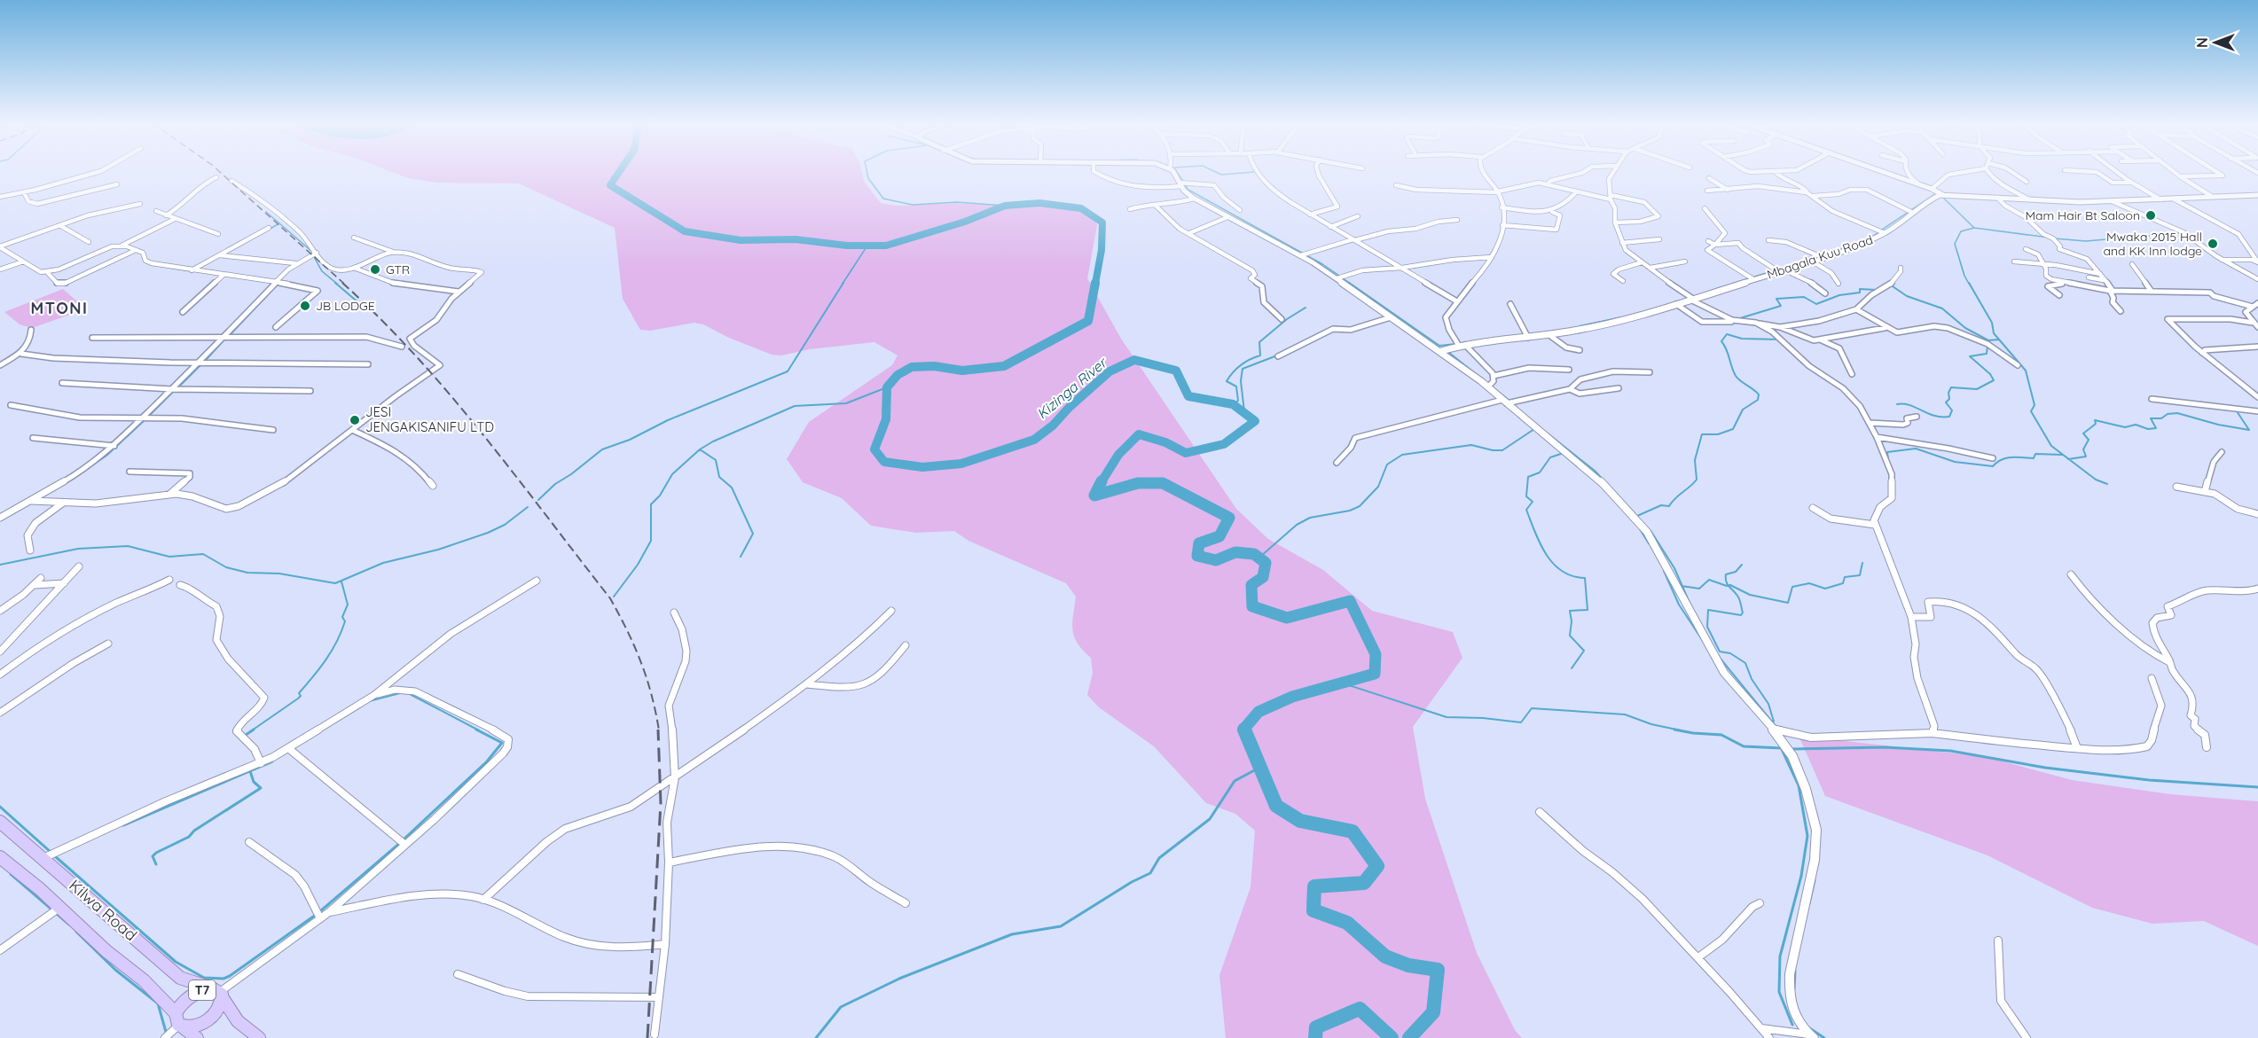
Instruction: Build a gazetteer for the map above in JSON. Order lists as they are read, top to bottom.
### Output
{
  "streets": {
    "highway": ["Kilwa Road", "T7"],
    "street": ["Mbagala Kuu Road"]
  },
  "crossings": [
    ["Kilwa Road", "T7"]
  ],
  "districts": ["MTONI"],
  "water": ["Kizinga River"],
  "places": [
    "Mam Hair Bt Saloon",
    "Mwaka 2015 Hall and KK Inn lodge",
    "GTR",
    "JB LODGE",
    "JESI JENGAKISANIFU LTD"
  ],
  "north": "left"
}
